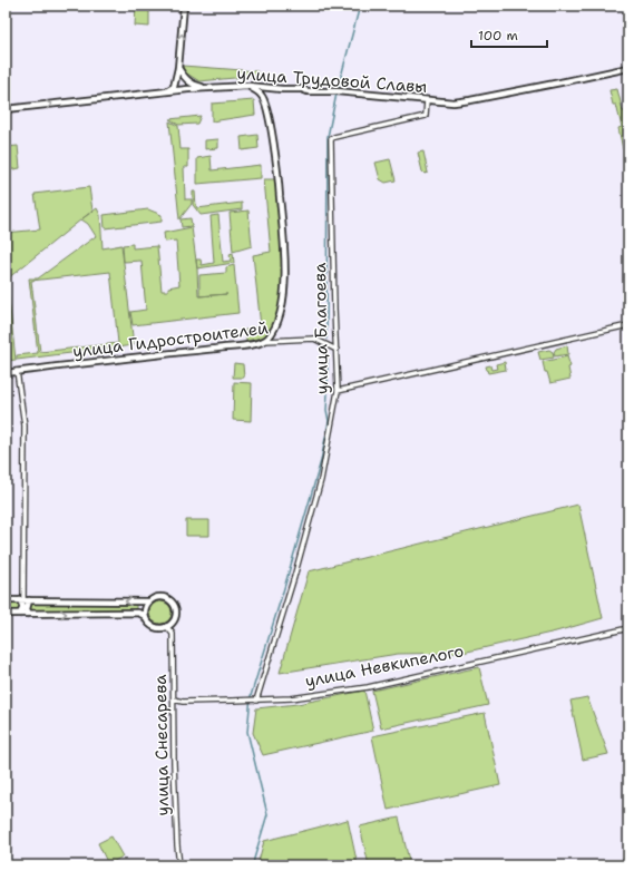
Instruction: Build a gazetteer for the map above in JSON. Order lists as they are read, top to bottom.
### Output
{
  "streets": {
    "street": [
      "улица Трудовой Славы",
      "улица Благоева",
      "улица Гидростроителей",
      "улица Невкипелого",
      "улица Снесарева"
    ]
  },
  "crossings": [
    ["улица Трудовой Славы", "улица Благоева"],
    ["улица Благоева", "улица Гидростроителей"],
    ["улица Благоева", "улица Невкипелого"],
    ["улица Невкипелого", "улица Снесарева"]
  ],
  "scale_bar": "100 m"
}
